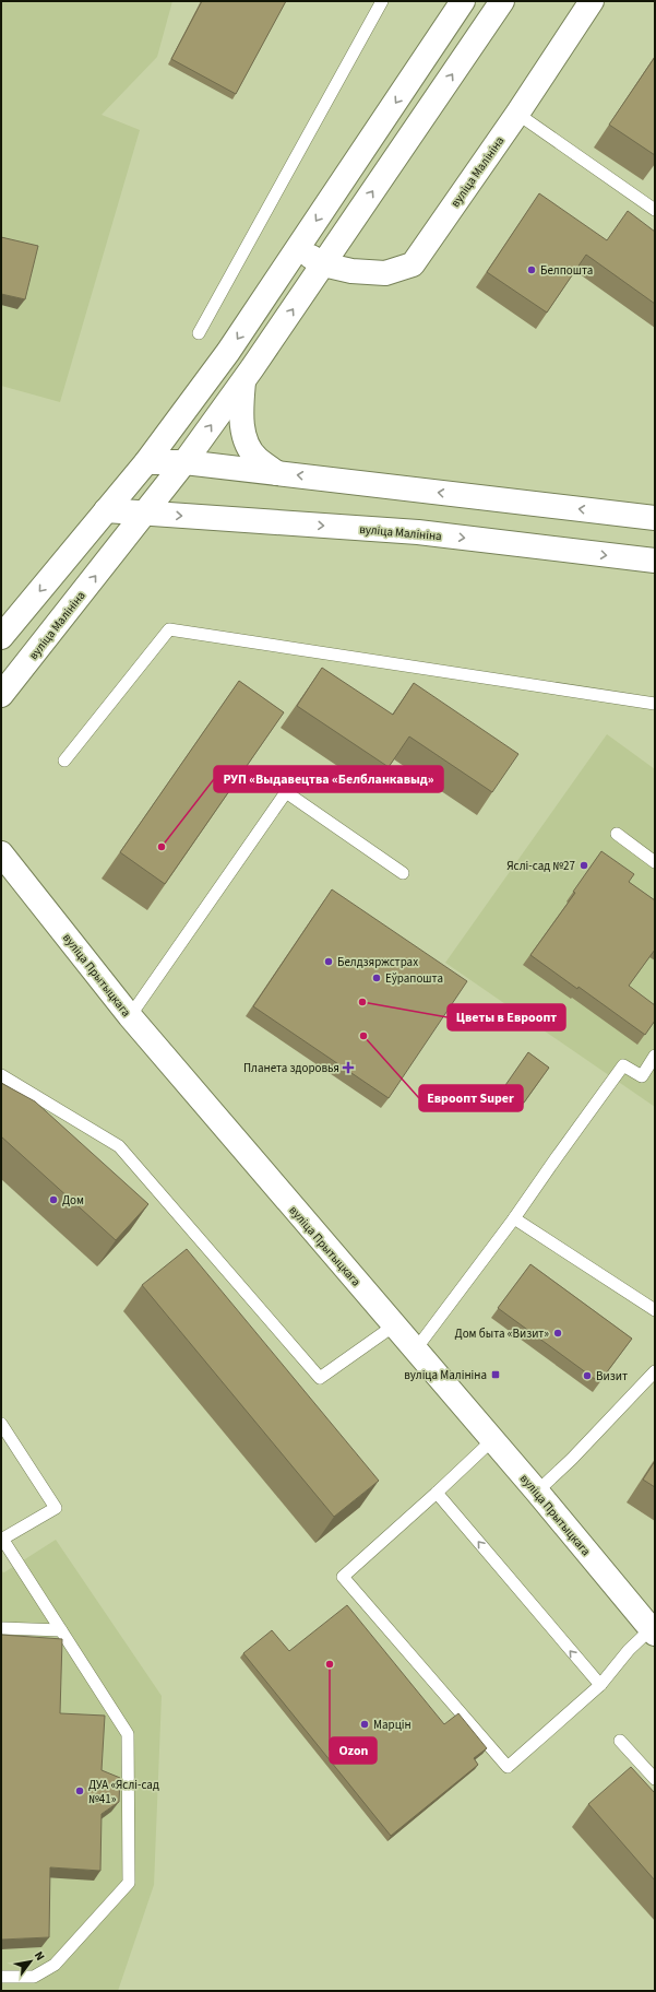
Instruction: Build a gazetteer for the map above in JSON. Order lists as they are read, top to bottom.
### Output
{
  "streets": {
    "street": ["вуліца Малініна", "вуліца Прытыцкага"]
  },
  "places": {
    "other": [
      "Белпошта",
      "РУП «Выдавецтва «Белбланкавыд»",
      "Яслі-сад №27",
      "Белдзяржстрах",
      "Еўрапошта",
      "Цветы в Евроопт",
      "Евроопт Super",
      "Дом",
      "Дом быта «Визит»",
      "Визит",
      "Ozon",
      "Марцін",
      "ДУА «Яслі-сад №41»"
    ],
    "health": ["Планета здоровья"],
    "transit": ["вуліца Малініна"]
  },
  "north": "top right"
}
